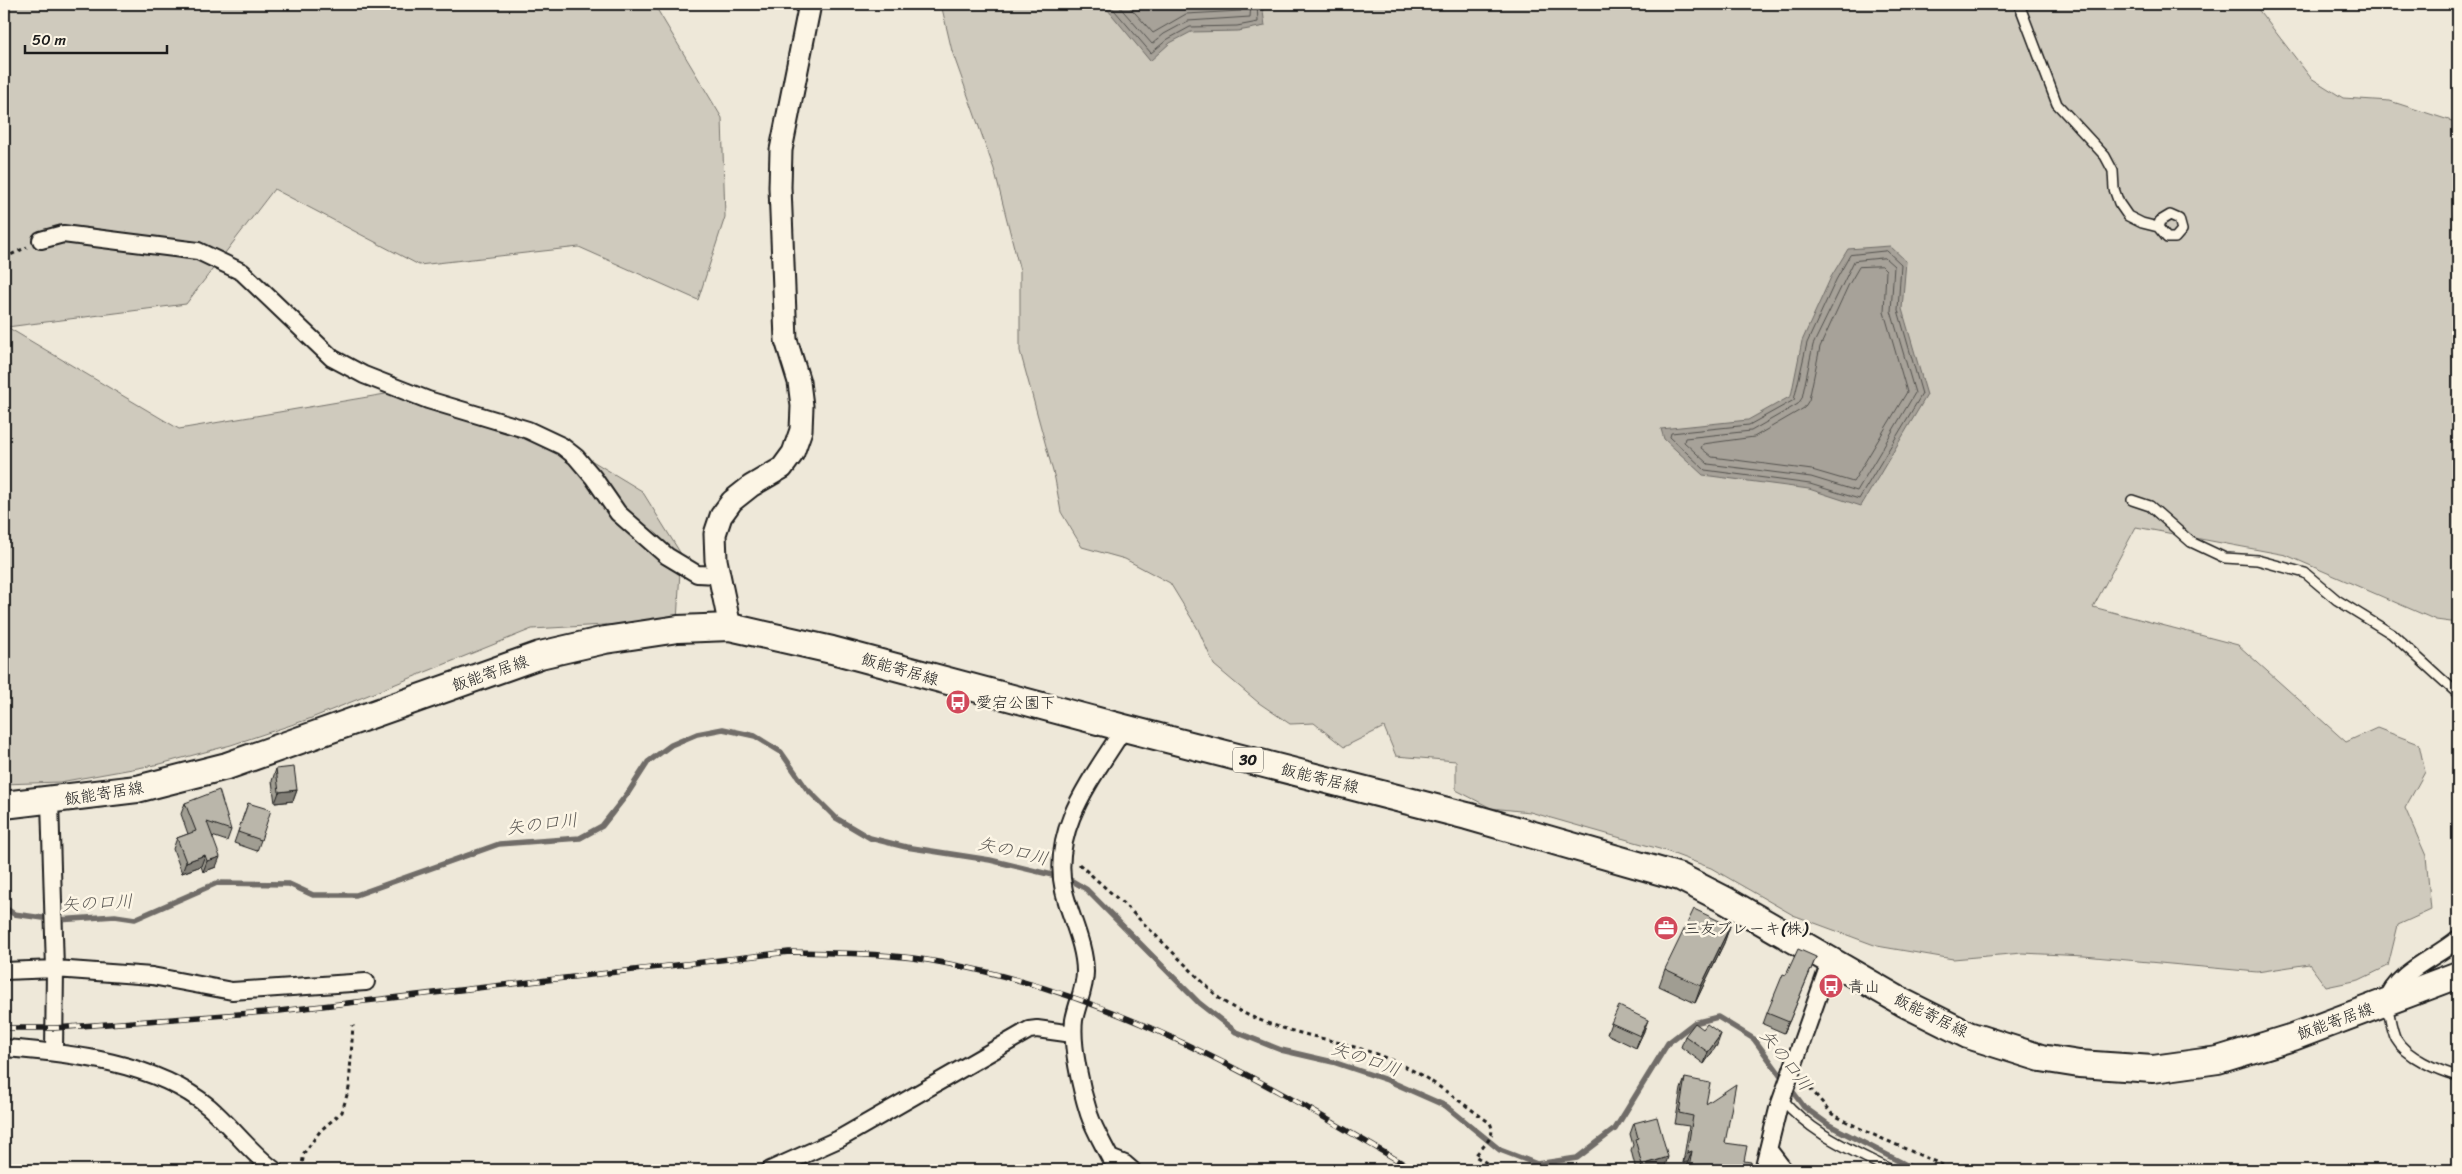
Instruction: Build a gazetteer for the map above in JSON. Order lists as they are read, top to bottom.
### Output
{
  "streets": {
    "main road": ["飯能寄居線", "30"]
  },
  "water": ["矢の口川"],
  "places": {
    "bus stop": ["愛宕公園下", "青山"],
    "office": ["三友ブレーキ(株)"]
  },
  "scale_bar": "50 m"
}
